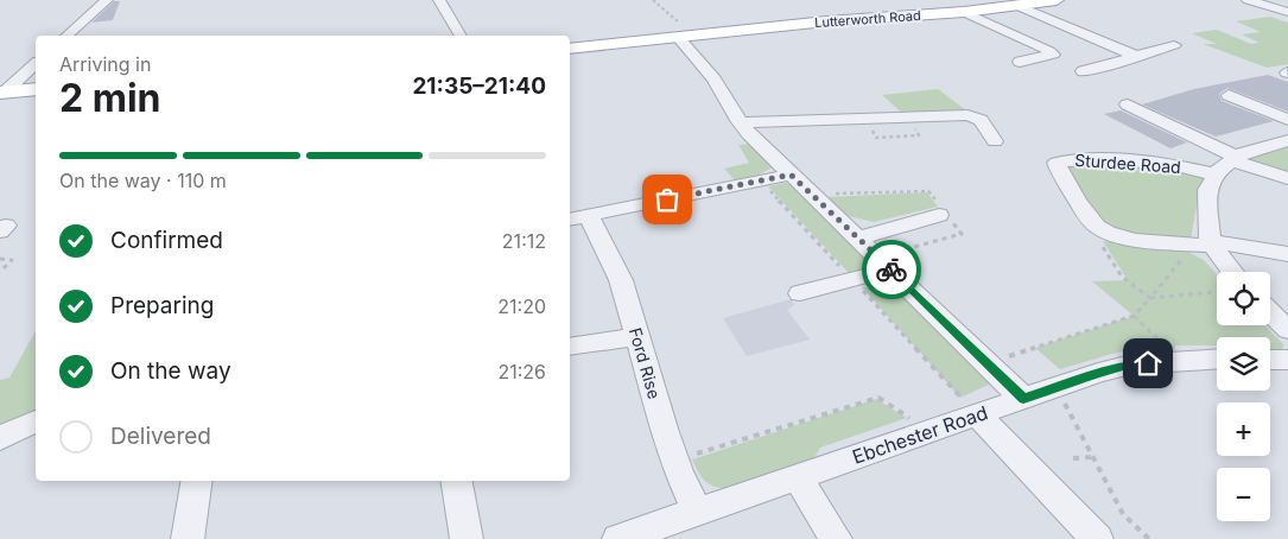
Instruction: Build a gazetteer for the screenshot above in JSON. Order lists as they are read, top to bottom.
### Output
{
  "streets": {
    "main road": ["Lutterworth Road"],
    "street": ["Sturdee Road", "Ford Rise", "Ebchester Road"]
  },
  "crossings": [
    ["Ford Rise", "Ebchester Road"]
  ],
  "page": {
    "heading": ["2 min", "Arriving in", "21:35–21:40"],
    "bar": "On the way · 110 m",
    "list": [
      ["Confirmed", "21:12"],
      ["Preparing", "21:20"],
      ["On the way", "21:26"],
      "Delivered"
    ],
    "map_buttons": ["+", "−"]
  }
}
